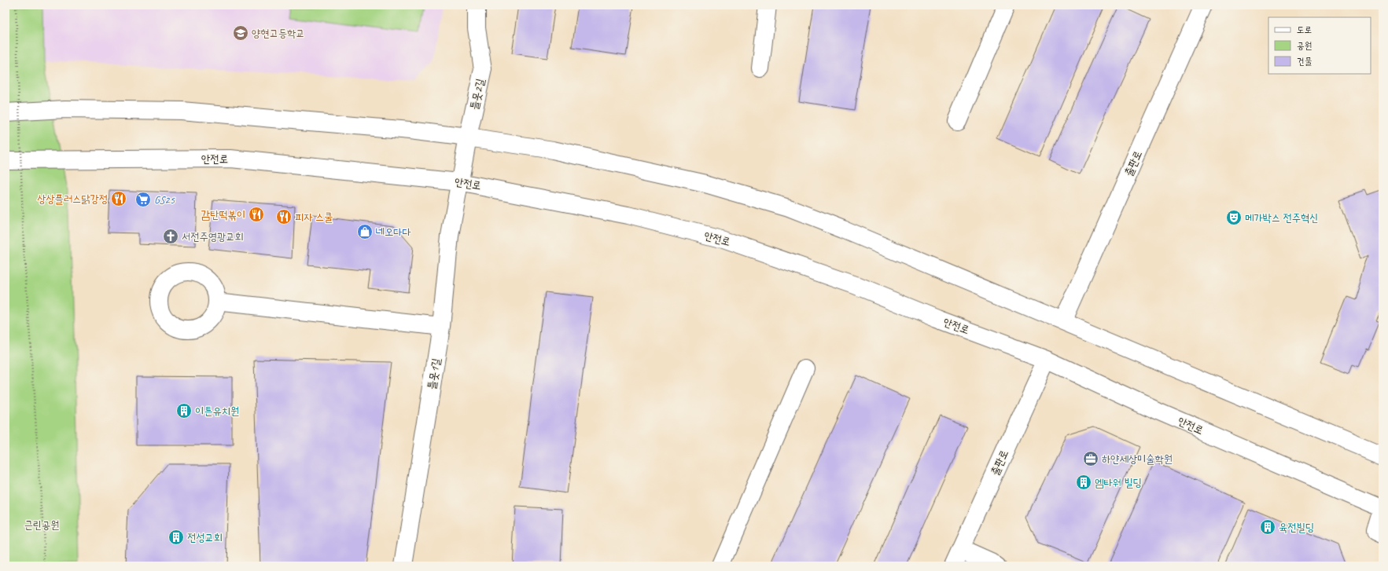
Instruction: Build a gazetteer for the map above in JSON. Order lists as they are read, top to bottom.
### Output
{
  "streets": {
    "street": [
      "틀못2길",
      "안전로",
      "출판로",
      "틀못1길"
    ]
  },
  "crossings": [
    ["틀못2길", "안전로"],
    ["틀못2길", "틀못1길"],
    ["안전로", "출판로"],
    ["안전로", "틀못1길"]
  ],
  "parks": ["근린공원"],
  "places": {
    "school or university": ["양현고등학교"],
    "restaurant": ["상상플러스닭강정", "감탄떡볶이", "피자 스쿨"],
    "supermarket": ["GS25"],
    "theatre": ["메가박스 전주혁신"],
    "shop": ["네오다다"],
    "church": ["서전주영광교회"],
    "building": [
      "이튼유치원",
      "엠타워 빌딩",
      "육전빌딩",
      "전성교회"
    ],
    "office": ["하얀세상미술학원"]
  },
  "legend": ["도로", "공원", "건물"]
}
